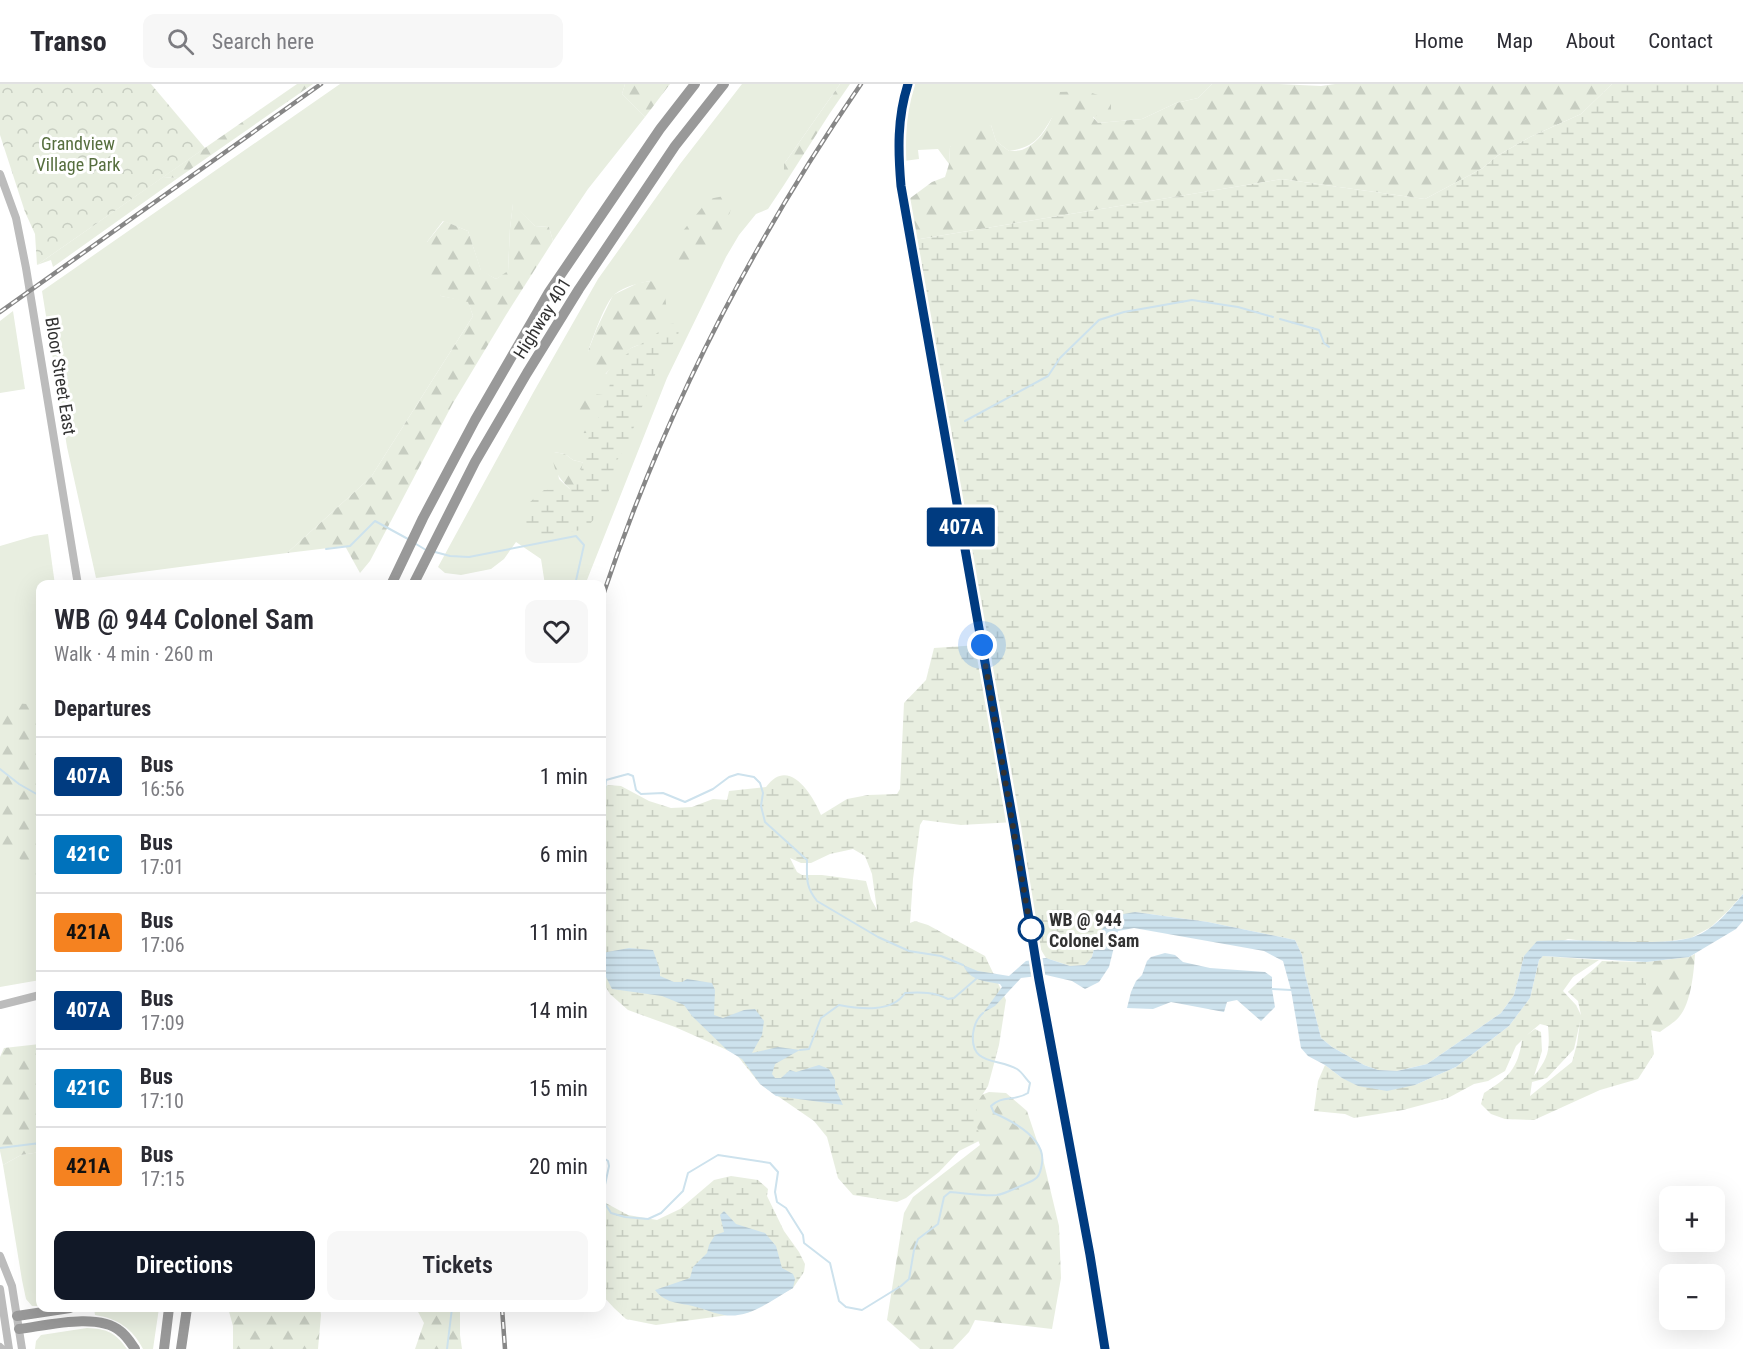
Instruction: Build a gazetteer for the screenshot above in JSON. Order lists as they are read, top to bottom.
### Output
{
  "streets": {
    "highway": ["Highway 401"],
    "street": ["Bloor Street East"]
  },
  "parks": ["Grandview Village Park"],
  "places": ["WB @ 944 Colonel Sam"],
  "lines": ["bus line 407A"],
  "page": {
    "header": "Transo",
    "search": "Search here",
    "nav": [
      "Home",
      "Map",
      "About",
      "Contact"
    ],
    "on_map": "407A",
    "heading": [
      ["WB @ 944 Colonel Sam", "Walk · 4 min · 260 m"],
      "Departures"
    ],
    "list": [
      {
        "mark": "407A",
        "name": "Bus",
        "note": "16:56",
        "value": "1 min"
      },
      {
        "mark": "421C",
        "name": "Bus",
        "note": "17:01",
        "value": "6 min"
      },
      {
        "mark": "421A",
        "name": "Bus",
        "note": "17:06",
        "value": "11 min"
      },
      {
        "mark": "407A",
        "name": "Bus",
        "note": "17:09",
        "value": "14 min"
      },
      {
        "mark": "421C",
        "name": "Bus",
        "note": "17:10",
        "value": "15 min"
      },
      {
        "mark": "421A",
        "name": "Bus",
        "note": "17:15",
        "value": "20 min"
      }
    ],
    "map_buttons": ["+", "−"],
    "buttons": ["Directions", "Tickets"]
  }
}
